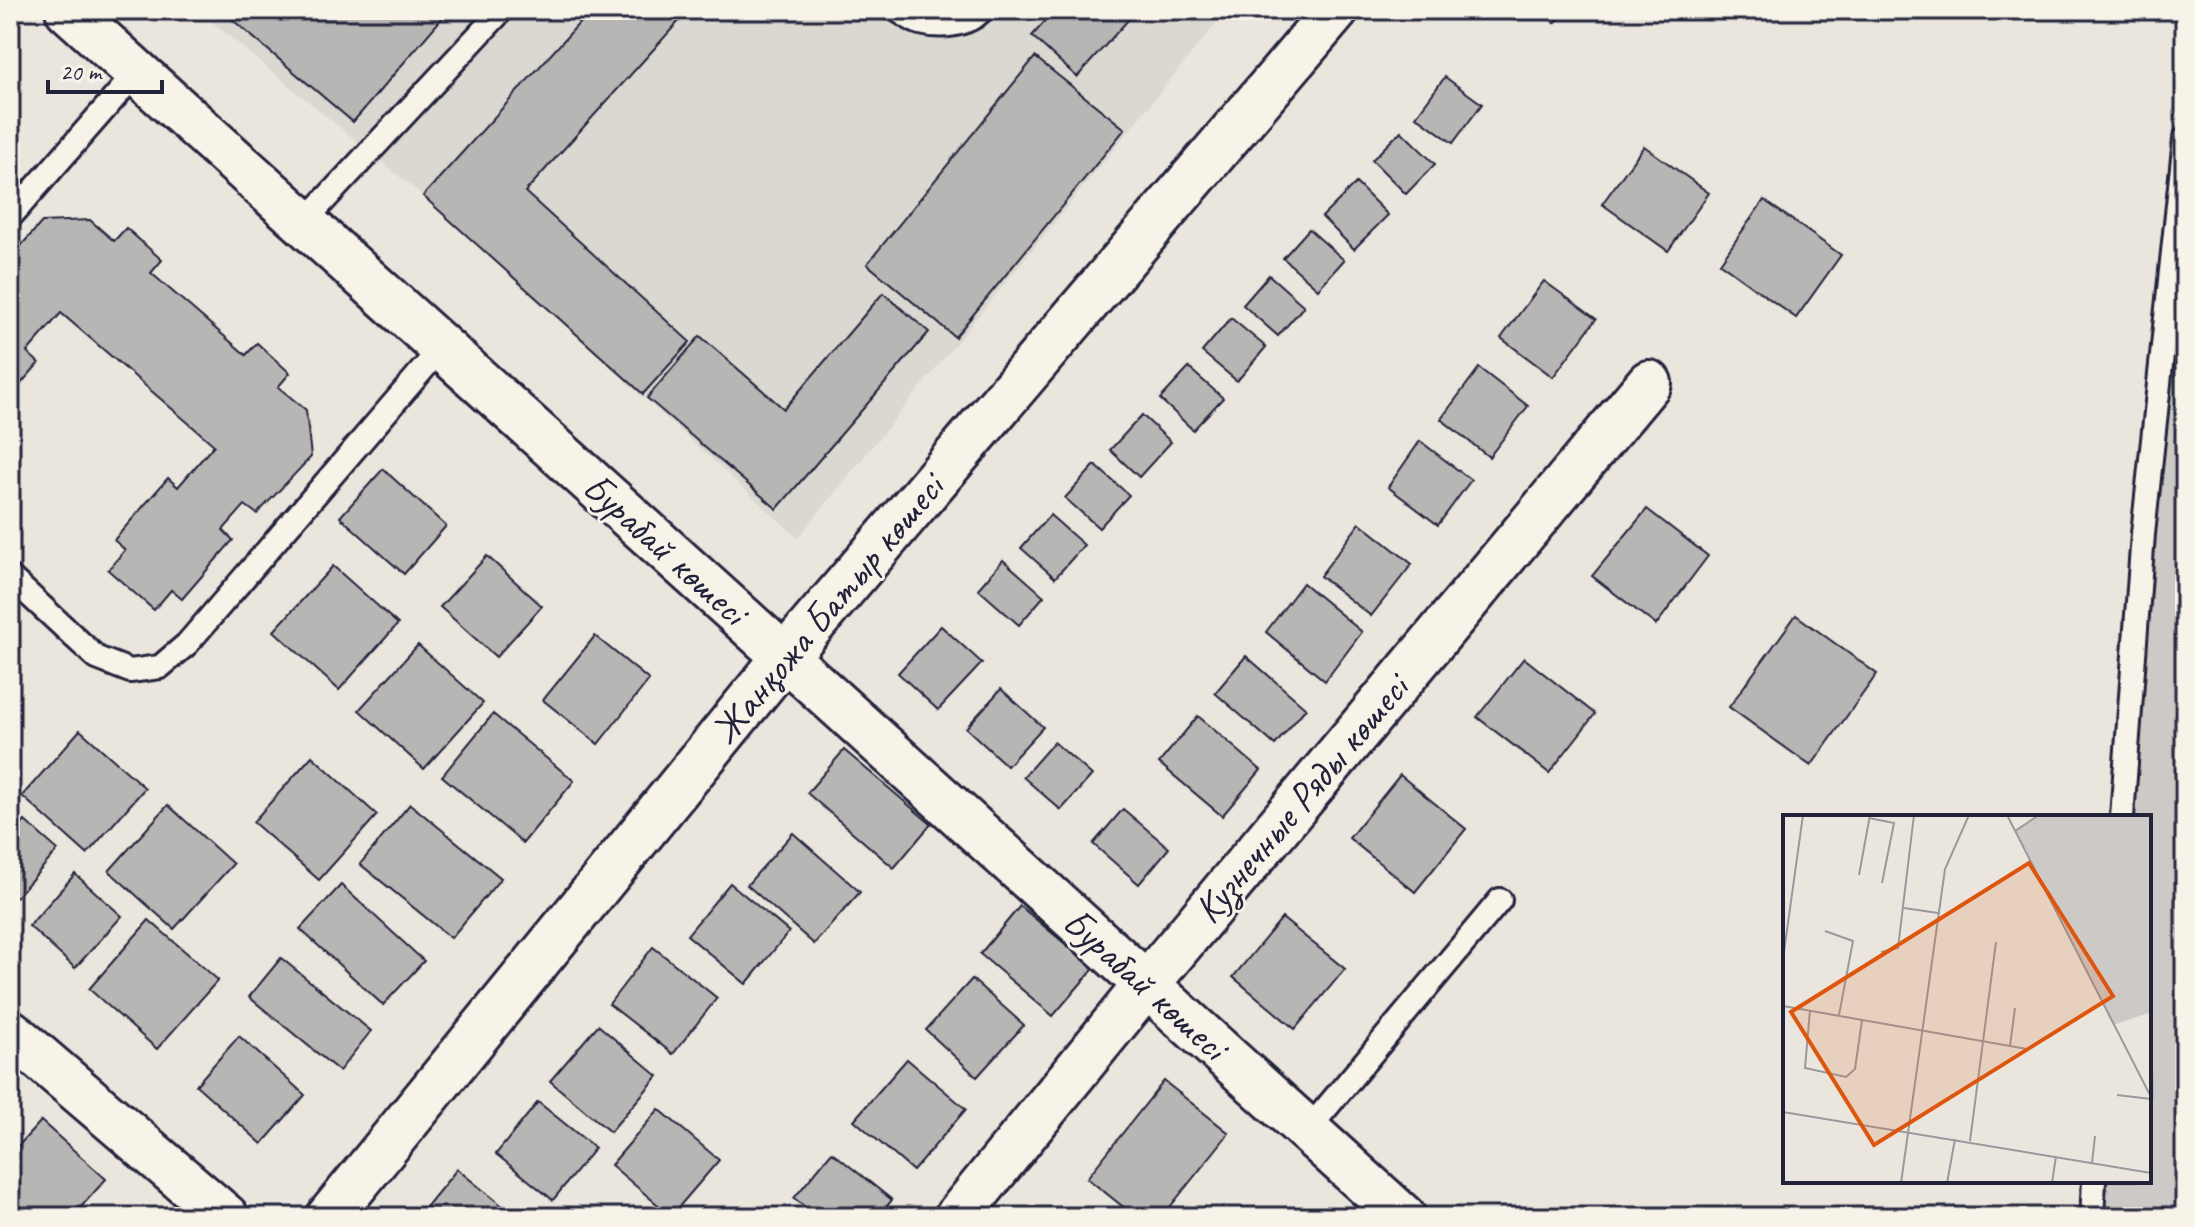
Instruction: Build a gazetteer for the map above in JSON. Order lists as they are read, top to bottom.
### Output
{
  "streets": {
    "street": ["Бурабай көшесі", "Жанқожа Батыр көшесі", "Кузнечные Ряды көшесі"]
  },
  "crossings": [
    ["Бурабай көшесі", "Жанқожа Батыр көшесі"],
    ["Бурабай көшесі", "Кузнечные Ряды көшесі"]
  ],
  "scale_bar": "20 m"
}
